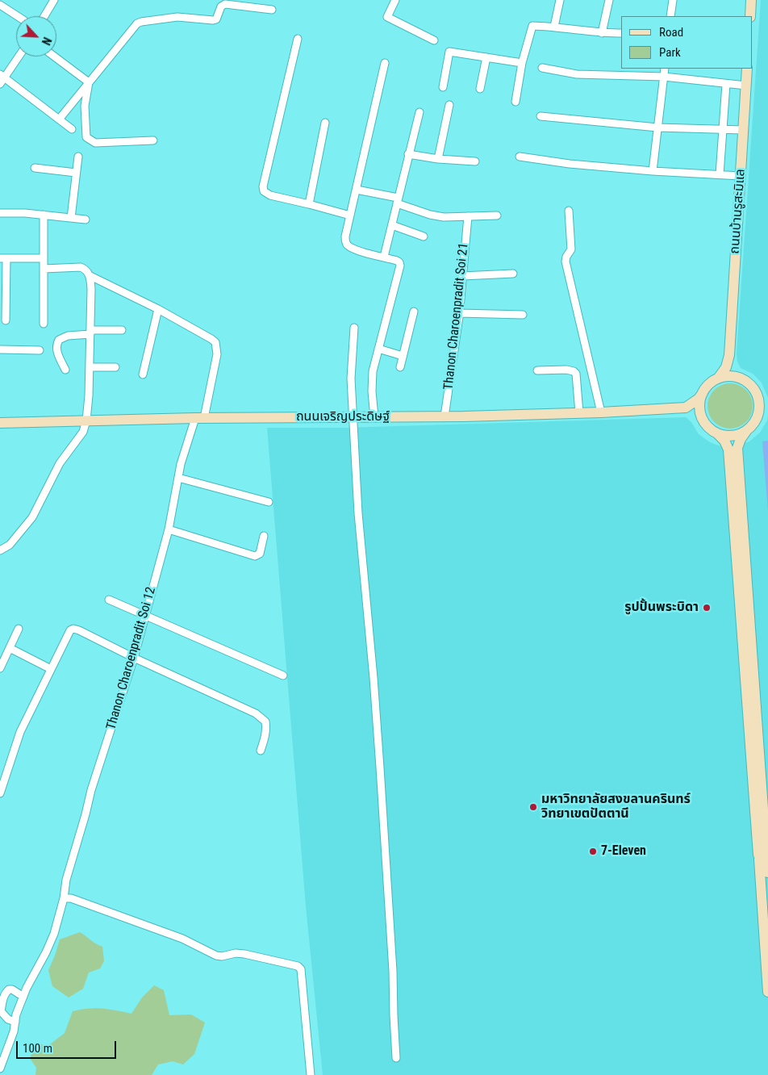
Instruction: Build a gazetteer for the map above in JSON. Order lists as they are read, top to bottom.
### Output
{
  "streets": {
    "main road": ["ถนนบ้านรูสะมิแล", "ถนนเจริญประดิษฐ์"],
    "street": ["Thanon Charoenpradit Soi 21", "Thanon Charoenpradit Soi 12"]
  },
  "crossings": [
    ["Thanon Charoenpradit Soi 21", "ถนนเจริญประดิษฐ์"],
    ["ถนนเจริญประดิษฐ์", "Thanon Charoenpradit Soi 12"]
  ],
  "places": ["รูปปั้นพระบิดา", "มหาวิทยาลัยสงขลานครินทร์ วิทยาเขตปัตตานี", "7-Eleven"],
  "legend": ["Road", "Park"],
  "scale_bar": "100 m",
  "north": "bottom right"
}
